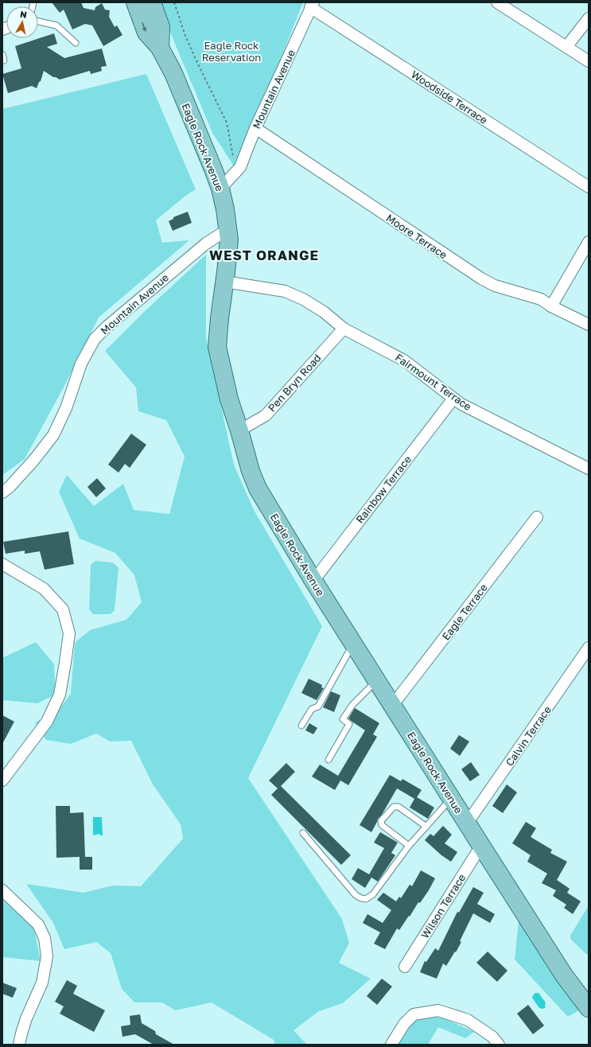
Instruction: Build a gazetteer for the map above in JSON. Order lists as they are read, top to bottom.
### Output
{
  "streets": {
    "main road": ["Eagle Rock Avenue"],
    "street": [
      "Mountain Avenue",
      "Woodside Terrace",
      "Moore Terrace",
      "Fairmount Terrace",
      "Pen Bryn Road",
      "Rainbow Terrace",
      "Eagle Terrace",
      "Calvin Terrace",
      "Wilson Terrace"
    ]
  },
  "crossings": [
    ["Mountain Avenue", "Woodside Terrace"],
    ["Mountain Avenue", "Eagle Rock Avenue"],
    ["Mountain Avenue", "Moore Terrace"],
    ["Eagle Rock Avenue", "Fairmount Terrace"],
    ["Eagle Rock Avenue", "Pen Bryn Road"],
    ["Eagle Rock Avenue", "Rainbow Terrace"],
    ["Eagle Rock Avenue", "Eagle Terrace"],
    ["Eagle Rock Avenue", "Calvin Terrace"],
    ["Eagle Rock Avenue", "Wilson Terrace"],
    ["Fairmount Terrace", "Pen Bryn Road"],
    ["Fairmount Terrace", "Rainbow Terrace"]
  ],
  "districts": ["WEST ORANGE"],
  "parks": ["Eagle Rock Reservation"],
  "north": "top"
}
